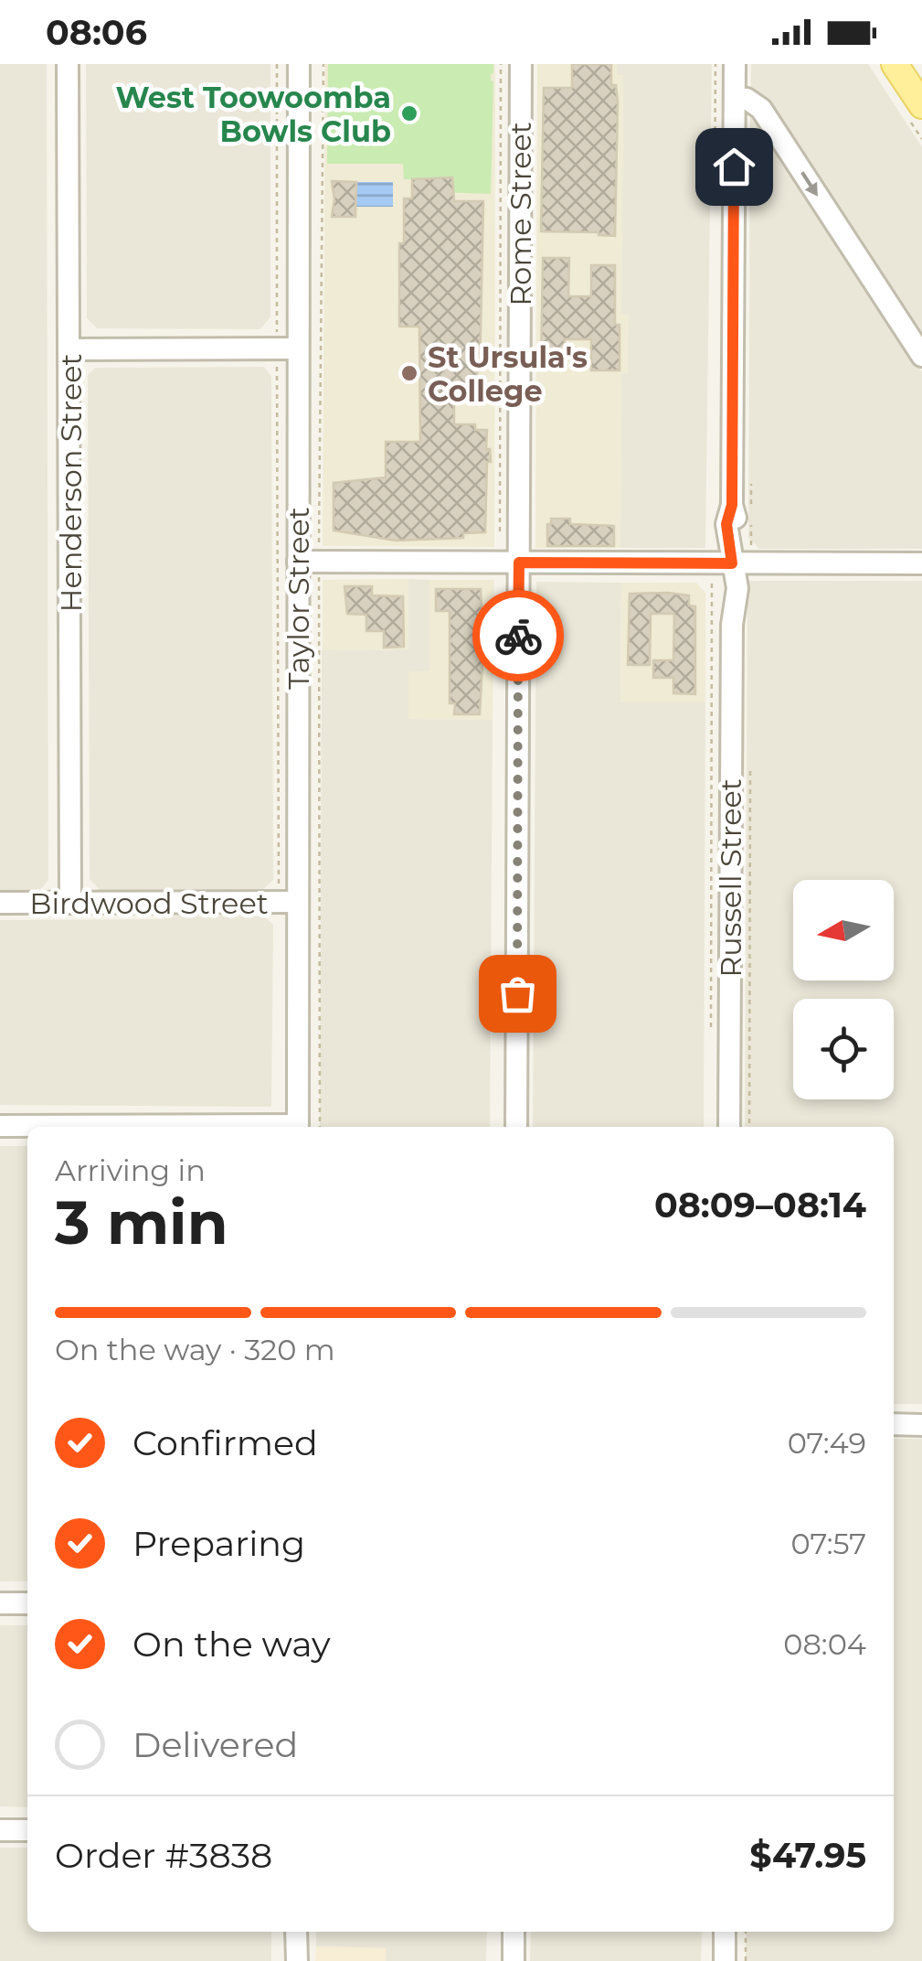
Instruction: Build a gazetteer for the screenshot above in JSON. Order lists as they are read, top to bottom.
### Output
{
  "streets": {
    "street": [
      "Rome Street",
      "Henderson Street",
      "Taylor Street",
      "Russell Street",
      "Birdwood Street"
    ]
  },
  "crossings": [
    ["Henderson Street", "Birdwood Street"],
    ["Taylor Street", "Birdwood Street"]
  ],
  "places": ["West Toowoomba Bowls Club", "St Ursula's College"],
  "north": "left",
  "page": {
    "status": "08:06",
    "heading": ["3 min", "Arriving in", "08:09–08:14"],
    "panel": ["Order #3838", "$47.95"],
    "bar": "On the way · 320 m",
    "list": [
      ["Confirmed", "07:49"],
      ["Preparing", "07:57"],
      ["On the way", "08:04"],
      "Delivered"
    ]
  }
}
